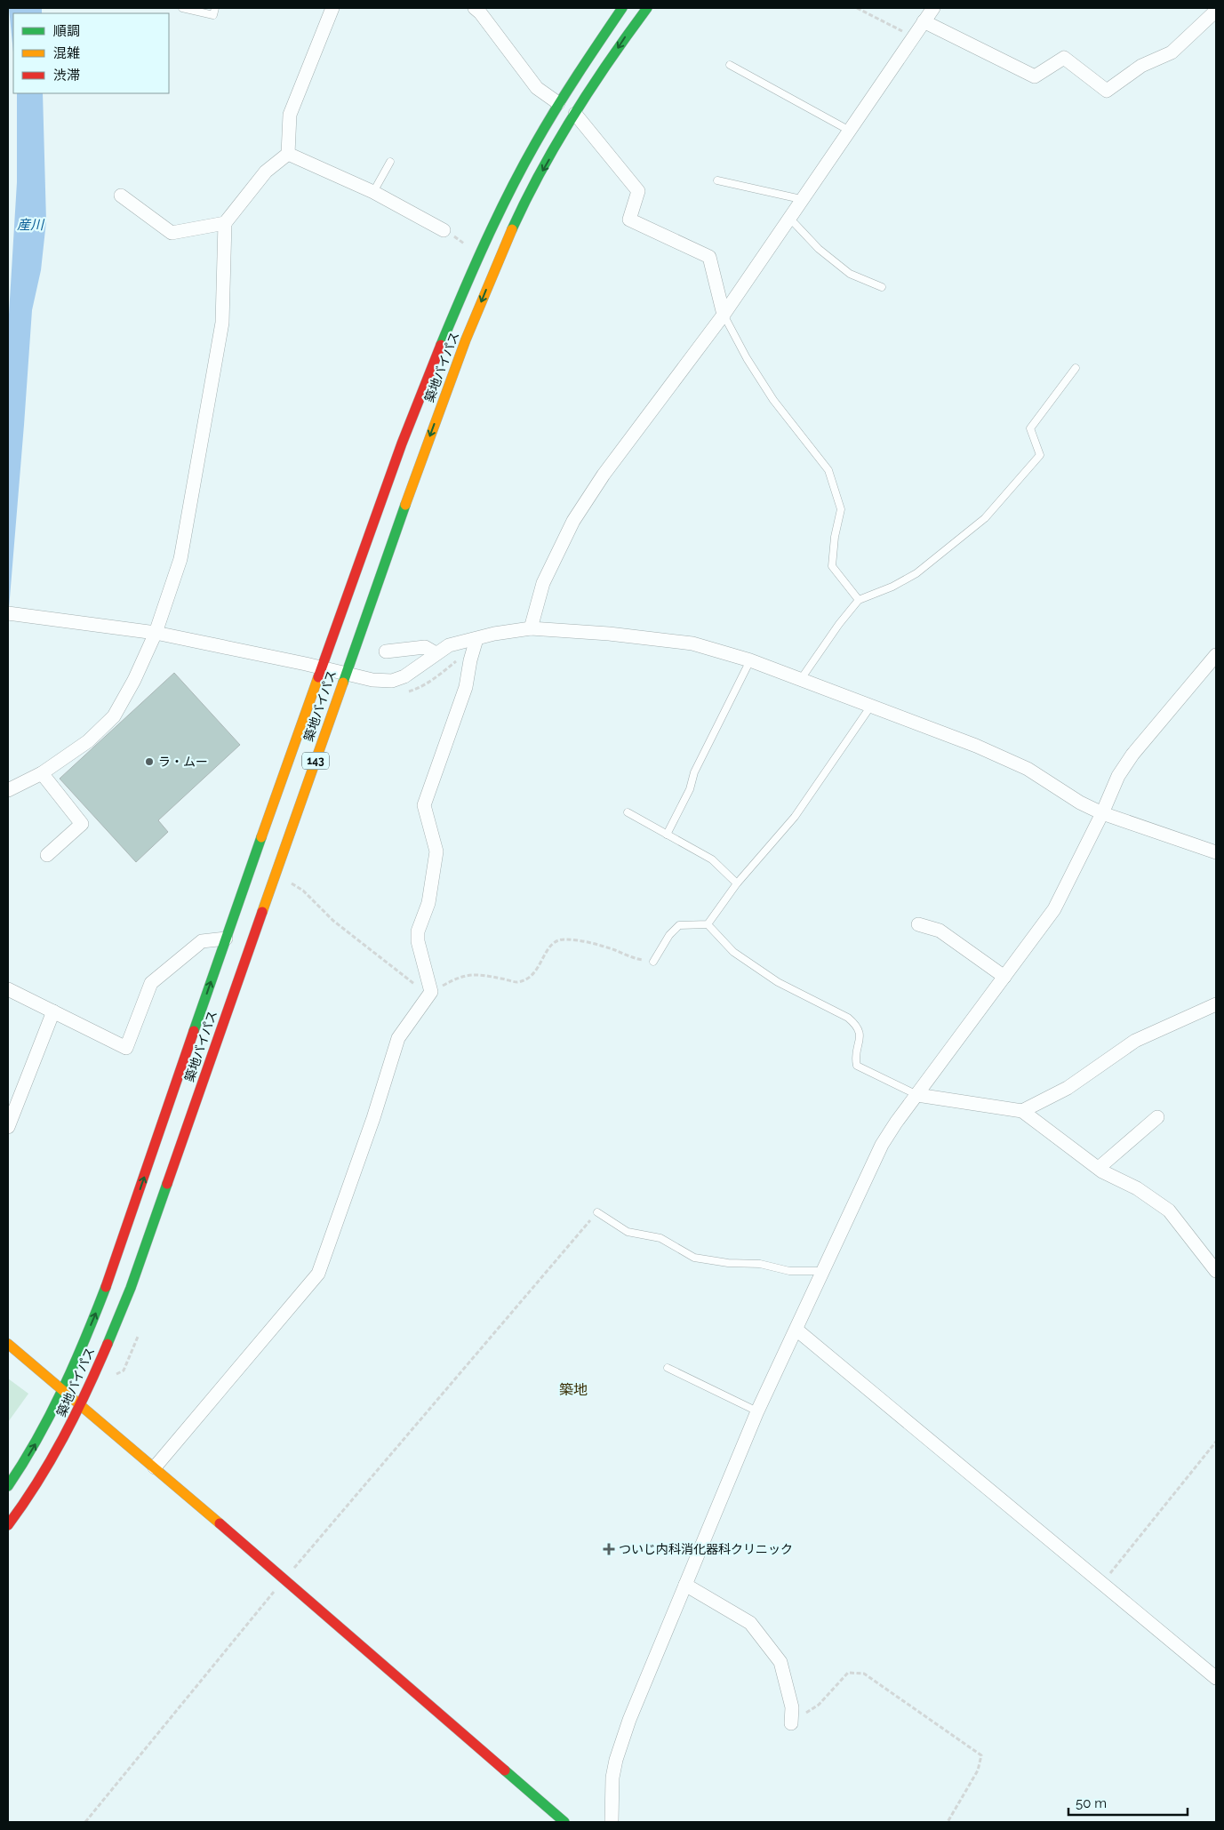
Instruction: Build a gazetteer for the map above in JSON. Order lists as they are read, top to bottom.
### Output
{
  "streets": {
    "main road": ["築地バイパス", "143"]
  },
  "districts": ["築地"],
  "water": ["産川"],
  "places": {
    "other": ["ラ・ムー"],
    "health": ["ついじ内科消化器科クリニック"]
  },
  "legend": ["順調", "混雑", "渋滞"],
  "scale_bar": "50 m"
}
